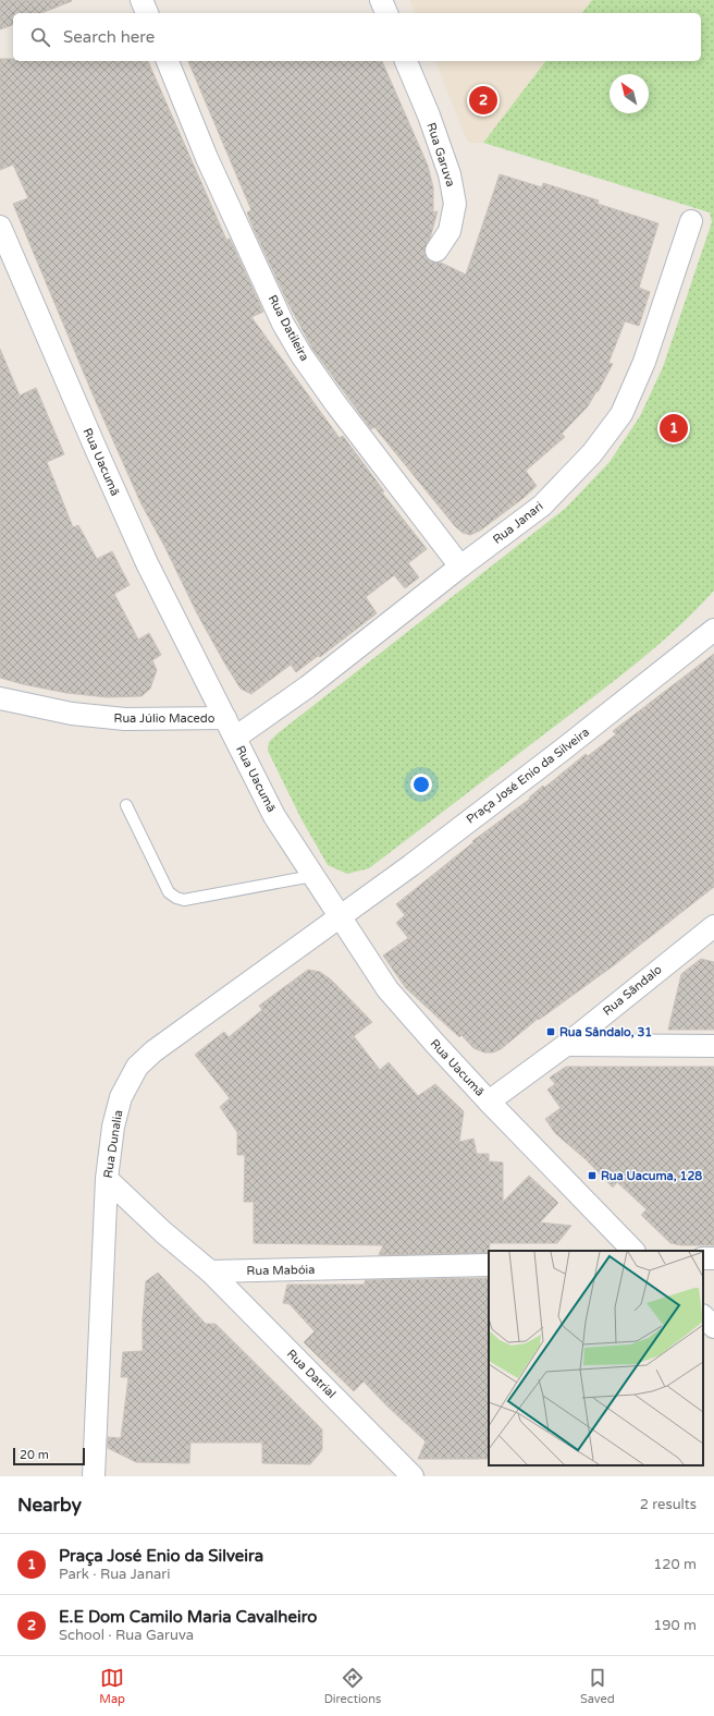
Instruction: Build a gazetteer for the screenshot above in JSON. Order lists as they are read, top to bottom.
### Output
{
  "streets": {
    "street": [
      "Rua Garuva",
      "Rua Datileira",
      "Rua Uacumã",
      "Rua Janari",
      "Rua Júlio Macedo",
      "Praça José Enio da Silveira",
      "Rua Sãndalo",
      "Rua Dunalia",
      "Rua Mabóia",
      "Rua Datrial"
    ]
  },
  "crossings": [
    ["Rua Datileira", "Rua Janari"],
    ["Rua Uacumã", "Rua Janari"],
    ["Rua Uacumã", "Rua Júlio Macedo"],
    ["Rua Uacumã", "Praça José Enio da Silveira"],
    ["Rua Uacumã", "Rua Sãndalo"],
    ["Rua Uacumã", "Rua Dunalia"],
    ["Praça José Enio da Silveira", "Rua Dunalia"],
    ["Rua Mabóia", "Rua Datrial"]
  ],
  "places": {
    "transit": ["Rua Sândalo, 31", "Rua Uacuma, 128"]
  },
  "scale_bar": "20 m",
  "north": "top left",
  "page": {
    "search": "Search here",
    "pins": ["2", "1"],
    "scale": "20 m",
    "heading": ["Nearby", "2 results"],
    "list": [
      {
        "mark": "1",
        "name": "Praça José Enio da Silveira",
        "note": "Park · Rua Janari",
        "value": "120 m"
      },
      {
        "mark": "2",
        "name": "E.E Dom Camilo Maria Cavalheiro",
        "note": "School · Rua Garuva",
        "value": "190 m"
      }
    ],
    "nav": ["Map", "Directions", "Saved"]
  }
}
